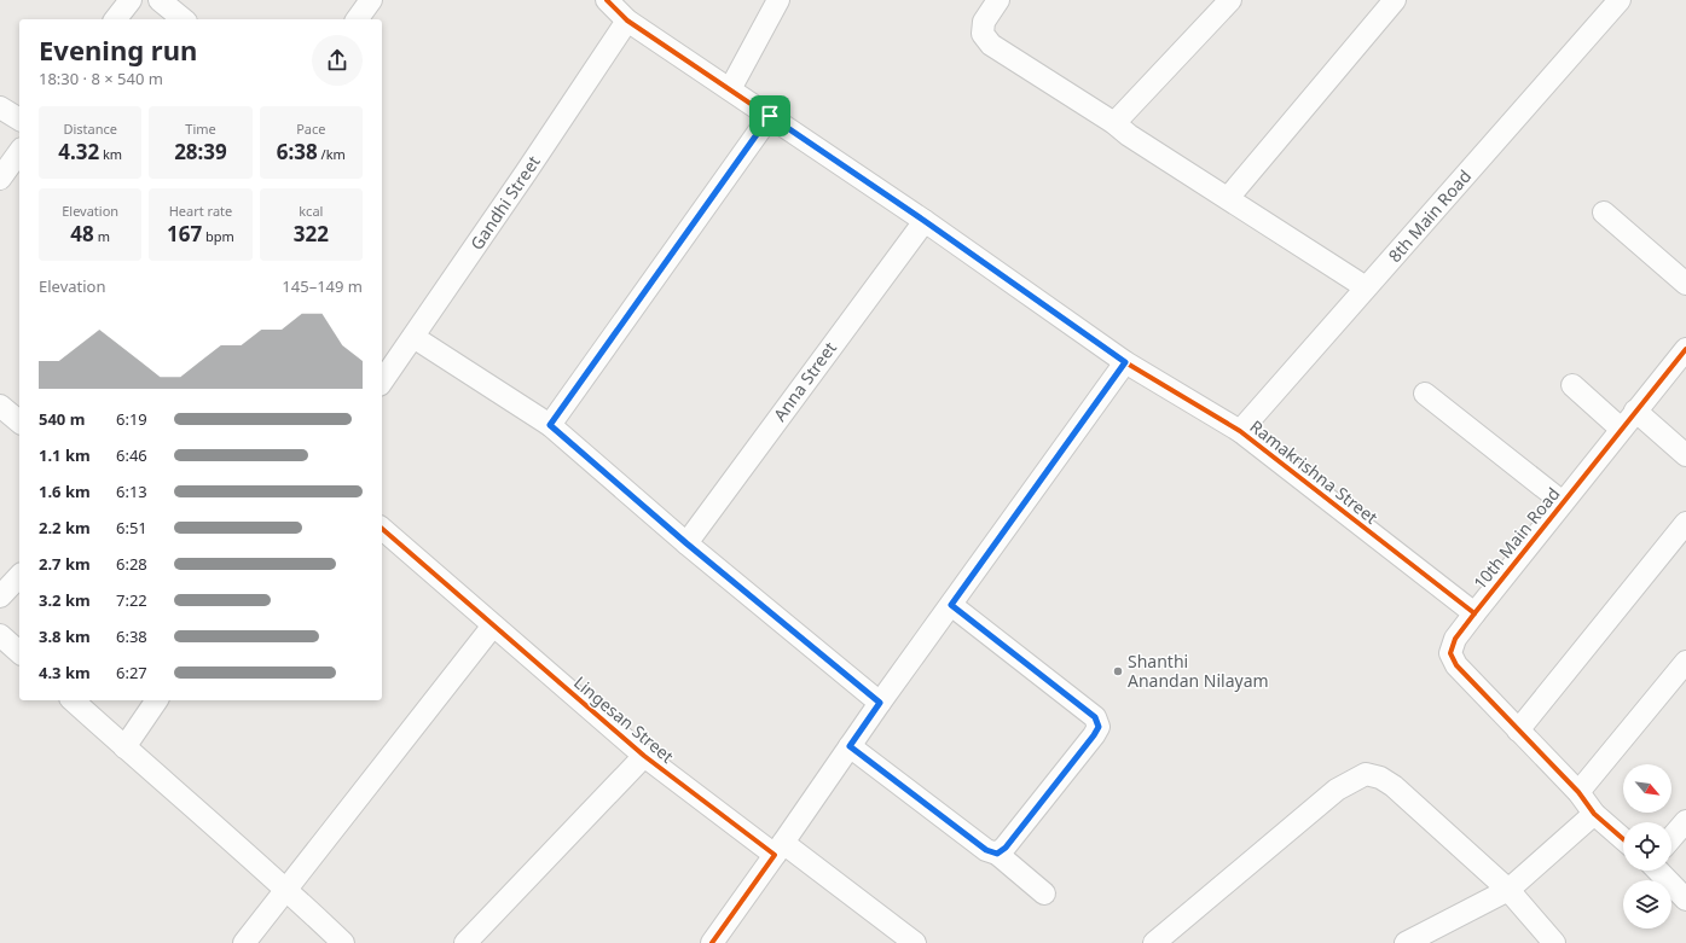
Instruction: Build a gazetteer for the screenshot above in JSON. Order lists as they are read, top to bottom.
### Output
{
  "streets": {
    "street": [
      "Gandhi Street",
      "8th Main Road",
      "Anna Street",
      "Ramakrishna Street",
      "10th Main Road",
      "Lingesan Street"
    ]
  },
  "crossings": [
    ["Gandhi Street", "Ramakrishna Street"],
    ["8th Main Road", "Ramakrishna Street"],
    ["Anna Street", "Ramakrishna Street"],
    ["Ramakrishna Street", "10th Main Road"]
  ],
  "places": ["Shanthi Anandan Nilayam"],
  "north": "bottom right",
  "page": {
    "heading": ["Evening run", "18:30 · 8 × 540 m"],
    "stats": [
      ["Distance", "4.32 km"],
      ["Time", "28:39"],
      ["Pace", "6:38 /km"],
      ["Elevation", "48 m"],
      ["Heart rate", "167 bpm"],
      ["kcal", "322"]
    ],
    "chart": ["Elevation", "145–149 m"],
    "list": [
      {
        "name": "540 m",
        "note": "6:19"
      },
      {
        "name": "1.1 km",
        "note": "6:46"
      },
      {
        "name": "1.6 km",
        "note": "6:13"
      },
      {
        "name": "2.2 km",
        "note": "6:51"
      },
      {
        "name": "2.7 km",
        "note": "6:28"
      },
      {
        "name": "3.2 km",
        "note": "7:22"
      },
      {
        "name": "3.8 km",
        "note": "6:38"
      },
      {
        "name": "4.3 km",
        "note": "6:27"
      }
    ]
  }
}
